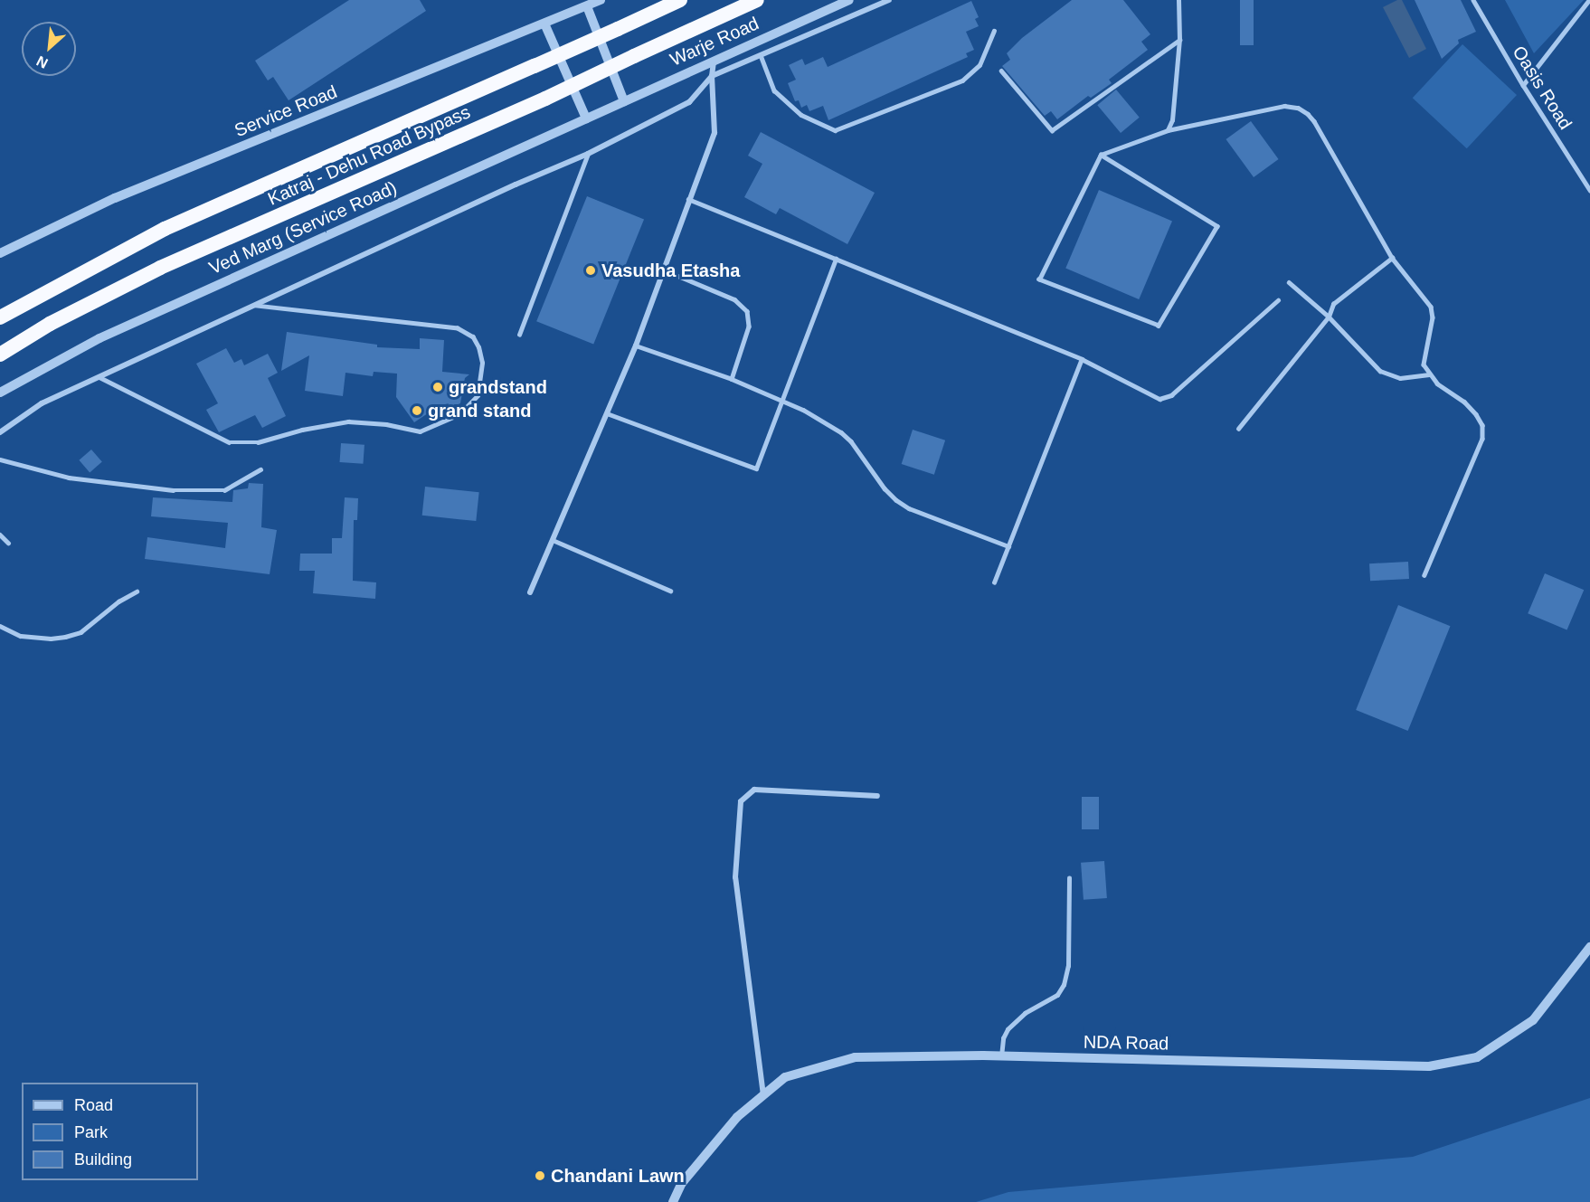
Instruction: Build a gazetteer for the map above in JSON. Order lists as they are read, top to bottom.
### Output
{
  "streets": {
    "highway": ["Katraj - Dehu Road Bypass"],
    "street": [
      "Warje Road",
      "Service Road",
      "Ved Marg (Service Road)",
      "NDA Road"
    ],
    "lane": ["Oasis Road"]
  },
  "crossings": [
    ["Warje Road", "Ved Marg (Service Road)"]
  ],
  "places": [
    "Vasudha Etasha",
    "grandstand",
    "grand stand",
    "Chandani Lawn"
  ],
  "legend": ["Road", "Park", "Building"],
  "north": "bottom left"
}
